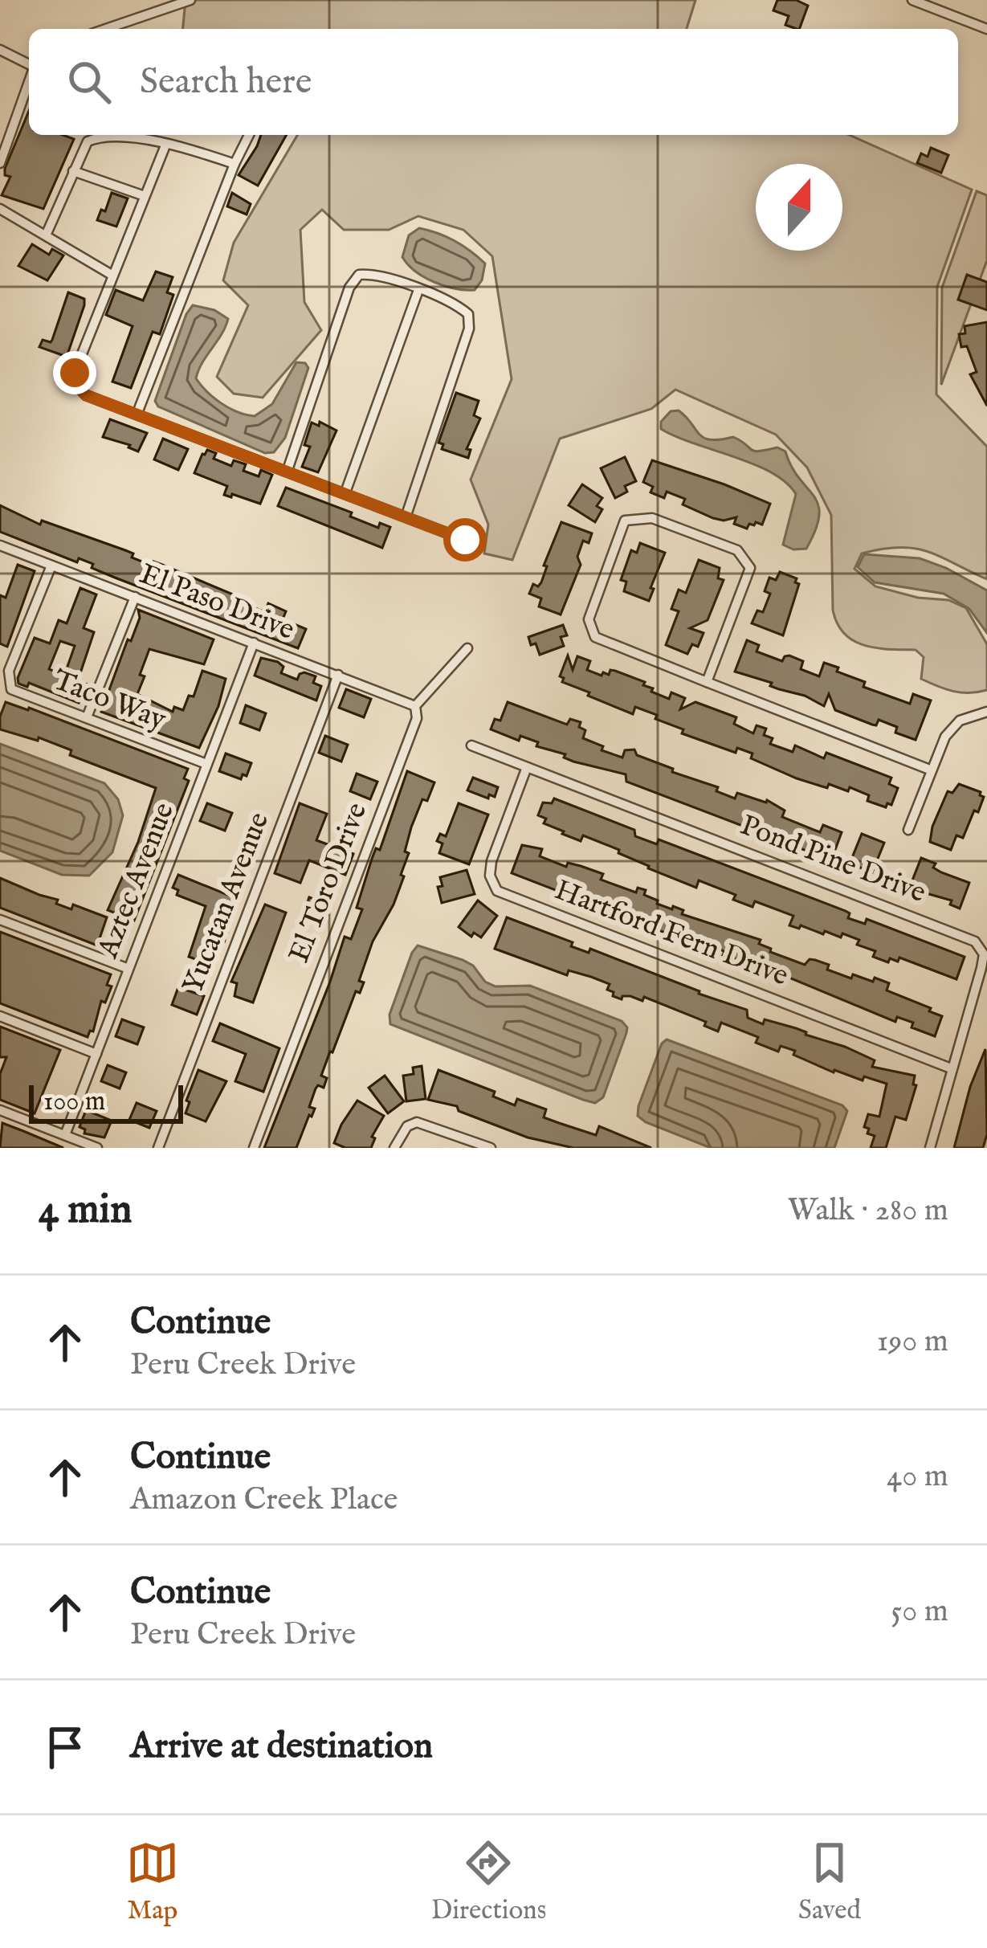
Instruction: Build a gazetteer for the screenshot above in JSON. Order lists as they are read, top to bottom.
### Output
{
  "streets": {
    "street": [
      "El Paso Drive",
      "Taco Way",
      "Pond Pine Drive",
      "Aztec Avenue",
      "El Toro Drive",
      "Yucatan Avenue",
      "Hartford Fern Drive"
    ]
  },
  "crossings": [
    ["El Paso Drive", "Taco Way"],
    ["El Paso Drive", "Aztec Avenue"],
    ["El Paso Drive", "El Toro Drive"],
    ["El Paso Drive", "Yucatan Avenue"],
    ["Taco Way", "Aztec Avenue"],
    ["Pond Pine Drive", "Hartford Fern Drive"]
  ],
  "scale_bar": "100 m",
  "north": "top",
  "page": {
    "search": "Search here",
    "scale": "100 m",
    "heading": ["4 min", "Walk · 280 m"],
    "list": [
      ["Continue", "Peru Creek Drive", "190 m"],
      ["Continue", "Amazon Creek Place", "40 m"],
      ["Continue", "Peru Creek Drive", "50 m"],
      "Arrive at destination"
    ],
    "nav": ["Map", "Directions", "Saved"]
  }
}
